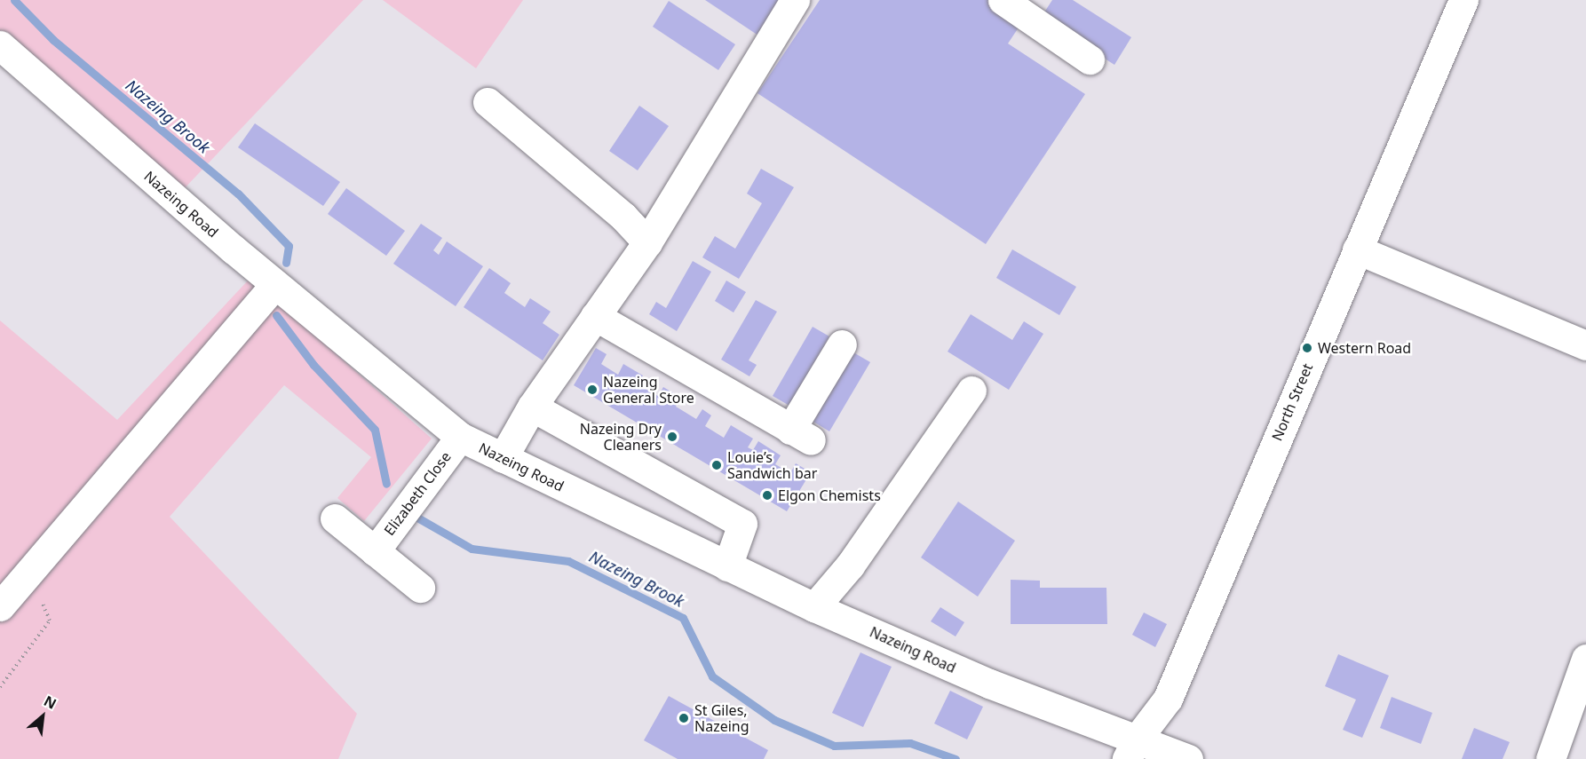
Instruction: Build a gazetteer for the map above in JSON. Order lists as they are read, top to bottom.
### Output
{
  "streets": {
    "street": ["Nazeing Road", "North Street", "Elizabeth Close"]
  },
  "crossings": [
    ["Nazeing Road", "North Street"],
    ["Nazeing Road", "Elizabeth Close"]
  ],
  "water": ["Nazeing Brook"],
  "places": [
    "Western Road",
    "Nazeing General Store",
    "Nazeing Dry Cleaners",
    "Louie’s Sandwich bar",
    "Elgon Chemists",
    "St Giles, Nazeing"
  ],
  "north": "top right"
}
